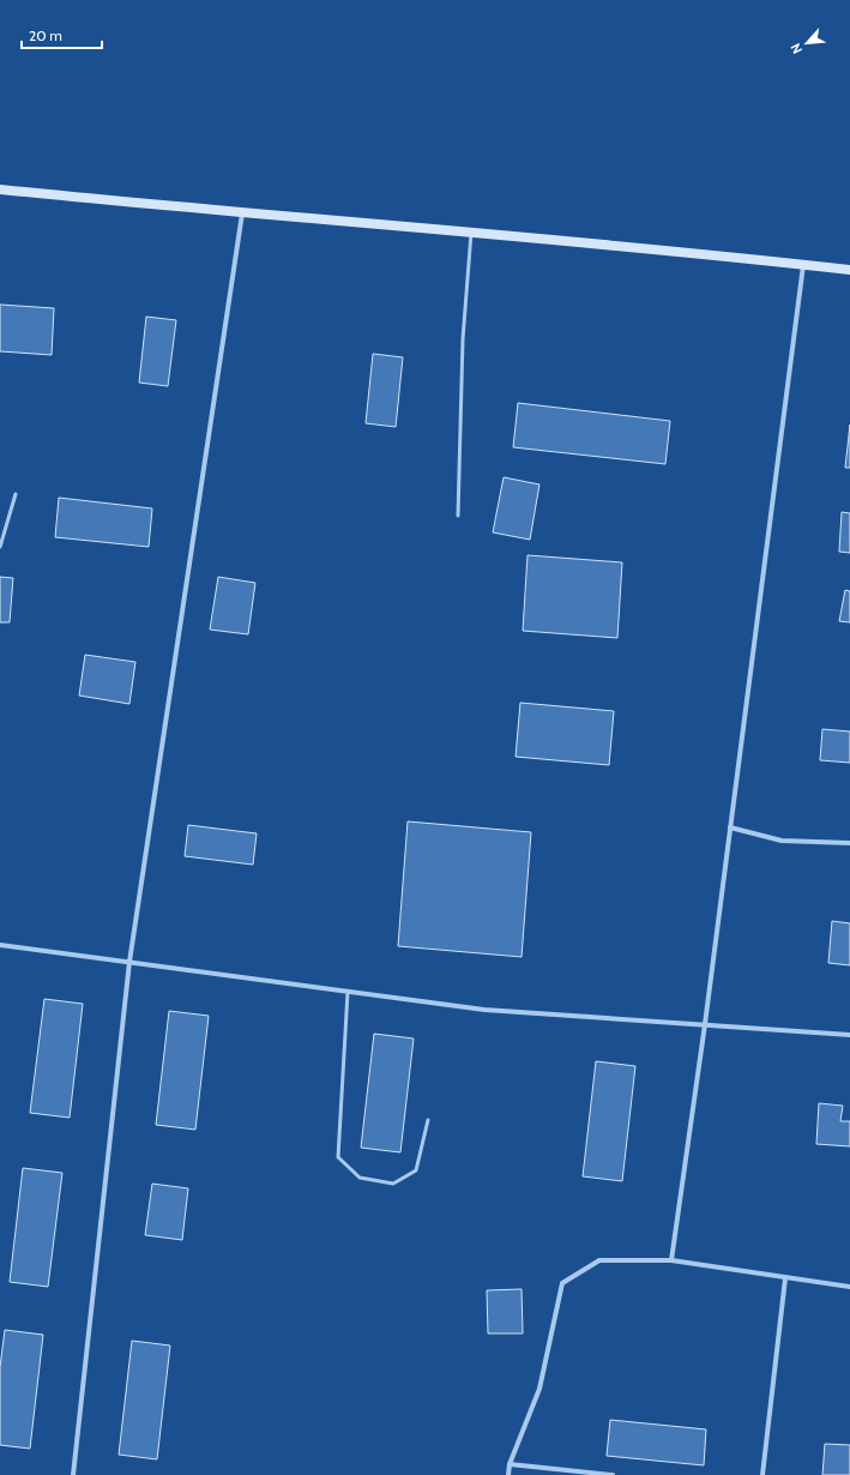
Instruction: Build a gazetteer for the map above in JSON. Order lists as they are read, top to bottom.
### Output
{
  "scale_bar": "20 m",
  "north": "bottom left"
}
